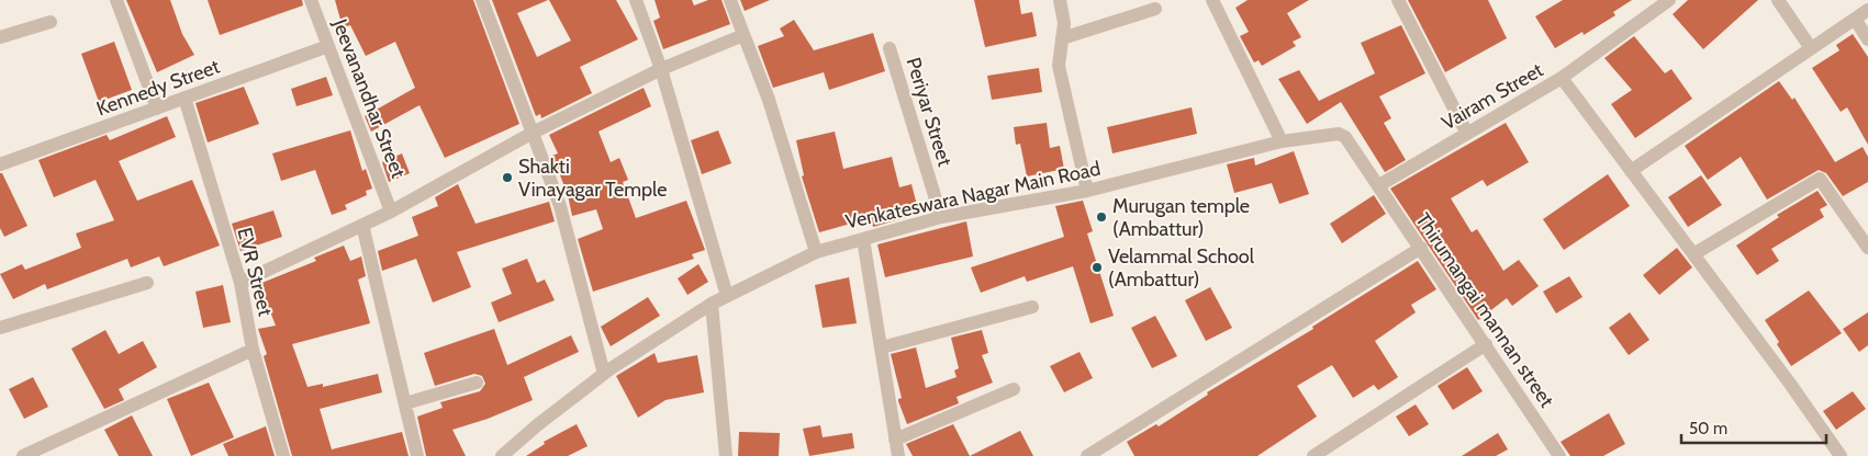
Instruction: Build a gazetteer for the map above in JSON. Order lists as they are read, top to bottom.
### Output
{
  "streets": {
    "street": [
      "Kennedy Street",
      "Vairam Street",
      "Jeevanandhar Street",
      "Periyar Street",
      "Venkateswara Nagar Main Road",
      "EVR Street",
      "Thirumangai mannan street"
    ]
  },
  "crossings": [
    ["Kennedy Street", "Jeevanandhar Street"],
    ["Kennedy Street", "EVR Street"],
    ["Vairam Street", "Venkateswara Nagar Main Road"],
    ["Vairam Street", "Thirumangai mannan street"],
    ["Periyar Street", "Venkateswara Nagar Main Road"],
    ["Venkateswara Nagar Main Road", "Thirumangai mannan street"]
  ],
  "places": ["Shakti Vinayagar Temple", "Murugan temple (Ambattur)", "Velammal School (Ambattur)"],
  "scale_bar": "50 m"
}
